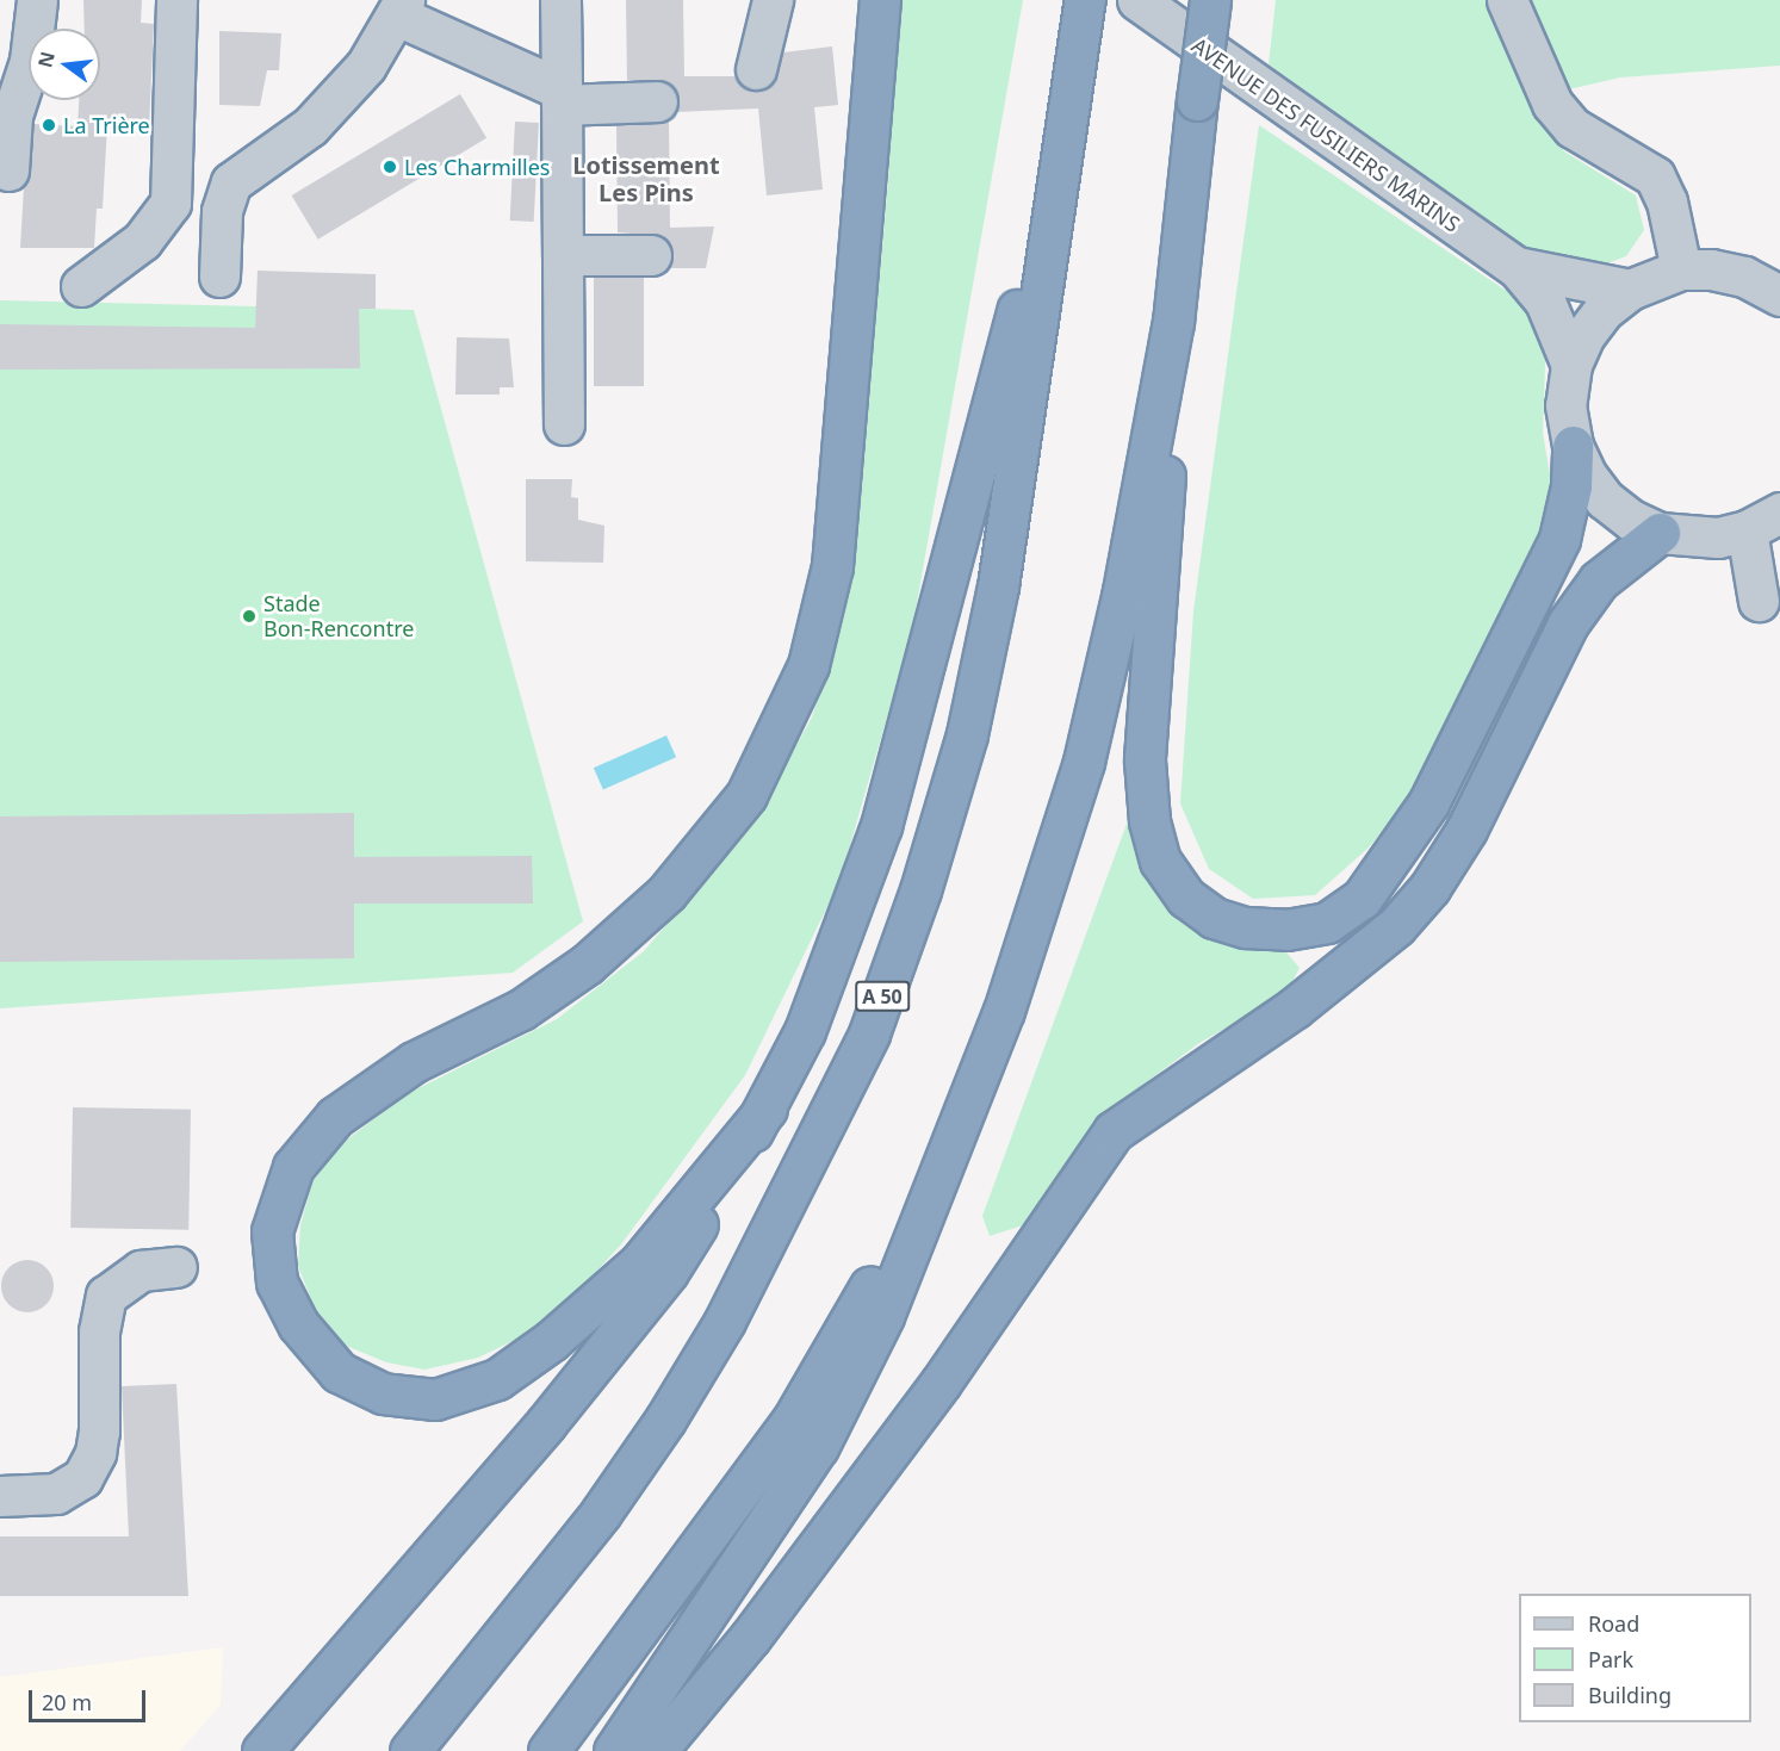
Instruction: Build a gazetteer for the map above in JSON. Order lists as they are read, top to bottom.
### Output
{
  "streets": {
    "highway": ["A 50"],
    "street": ["AVENUE DES FUSILIERS MARINS"]
  },
  "districts": ["Lotissement Les Pins"],
  "places": ["La Trière", "Les Charmilles", "Stade Bon-Rencontre"],
  "legend": ["Road", "Park", "Building"],
  "scale_bar": "20 m",
  "north": "left"
}
